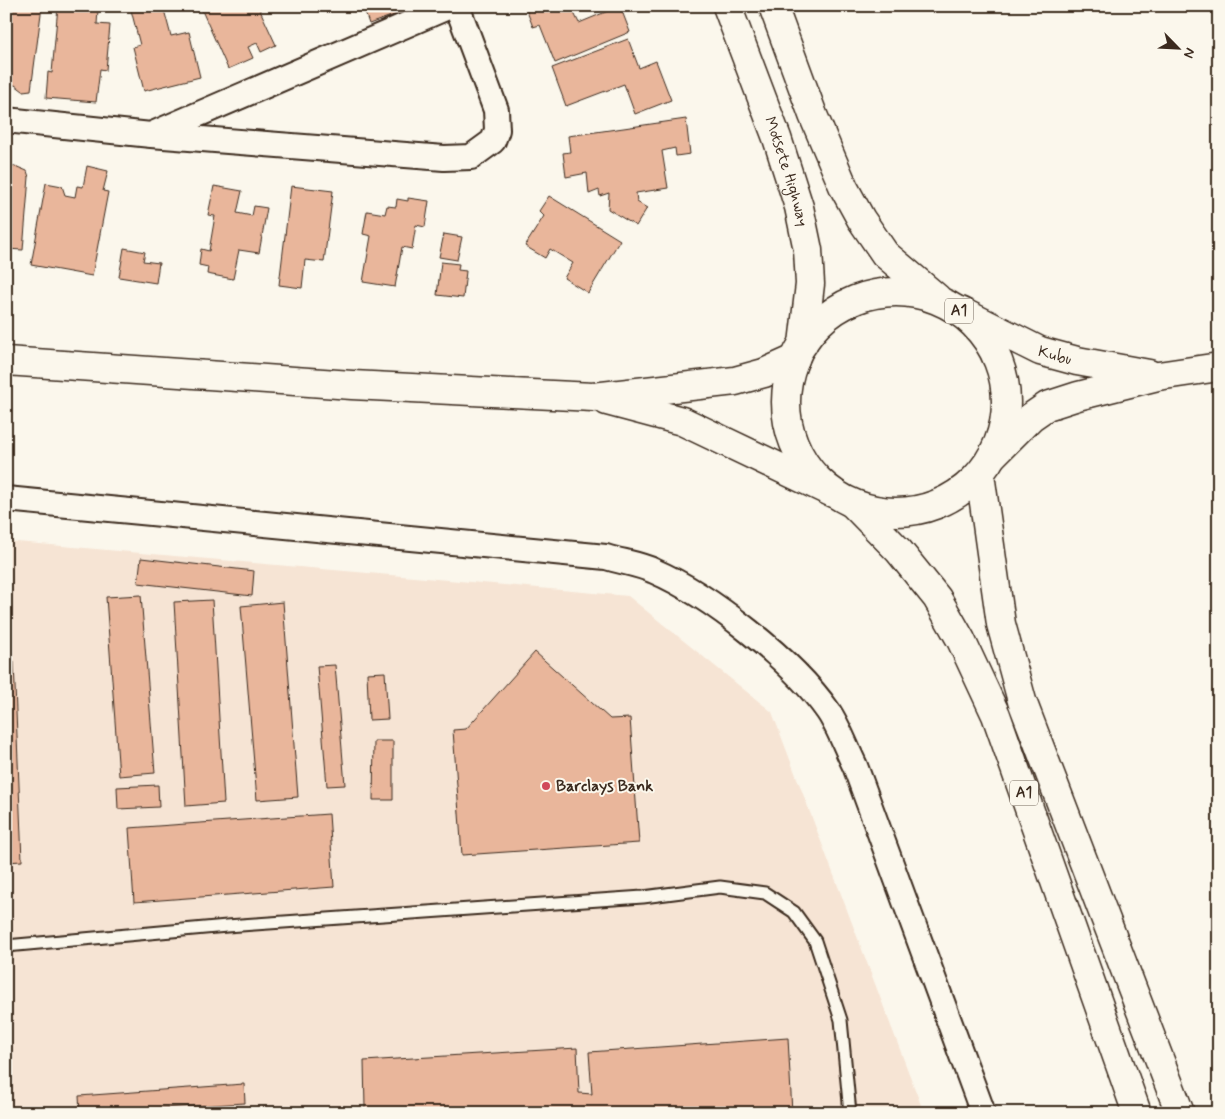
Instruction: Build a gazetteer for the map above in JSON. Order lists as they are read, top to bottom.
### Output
{
  "streets": {
    "main road": ["Motsete Highway", "A1", "Kubu"]
  },
  "crossings": [
    ["Motsete Highway", "A1"],
    ["A1", "Kubu"]
  ],
  "places": ["Barclays Bank"],
  "north": "bottom right"
}
